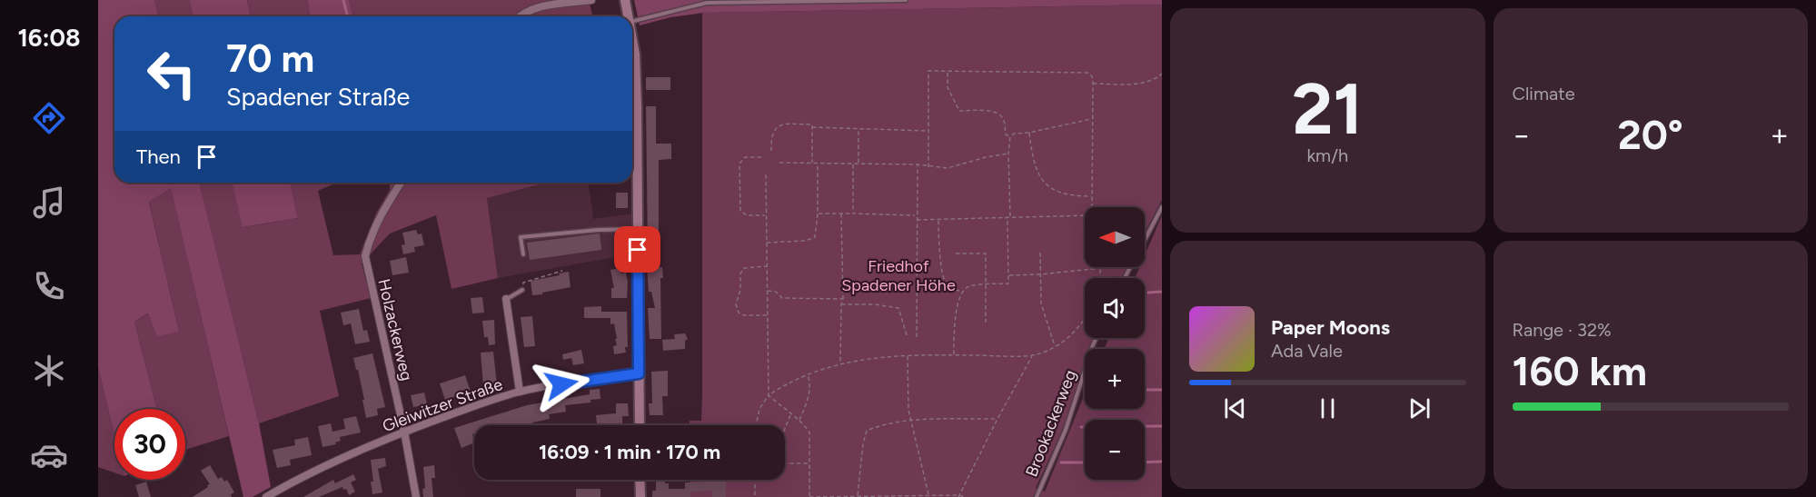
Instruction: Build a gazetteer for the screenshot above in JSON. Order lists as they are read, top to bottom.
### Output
{
  "streets": {
    "street": ["Holzackerweg", "Gleiwitzer Straße"],
    "lane": ["Brookackerweg"]
  },
  "crossings": [
    ["Holzackerweg", "Gleiwitzer Straße"]
  ],
  "parks": ["Friedhof Spadener Höhe"],
  "north": "left",
  "page": {
    "tabs": "16:08",
    "tile": [
      ["21", "km/h"],
      "Climate",
      ["Range · 32%", "160 km"]
    ],
    "turn": ["70 m", "Spadener Straße"],
    "heat": ["−", "20°", "+"],
    "then": "Then",
    "map_buttons": ["+", "−"],
    "song": ["Paper Moons", "Ada Vale"],
    "limit": "30",
    "trip": "16:09 · 1 min · 170 m"
  }
}
